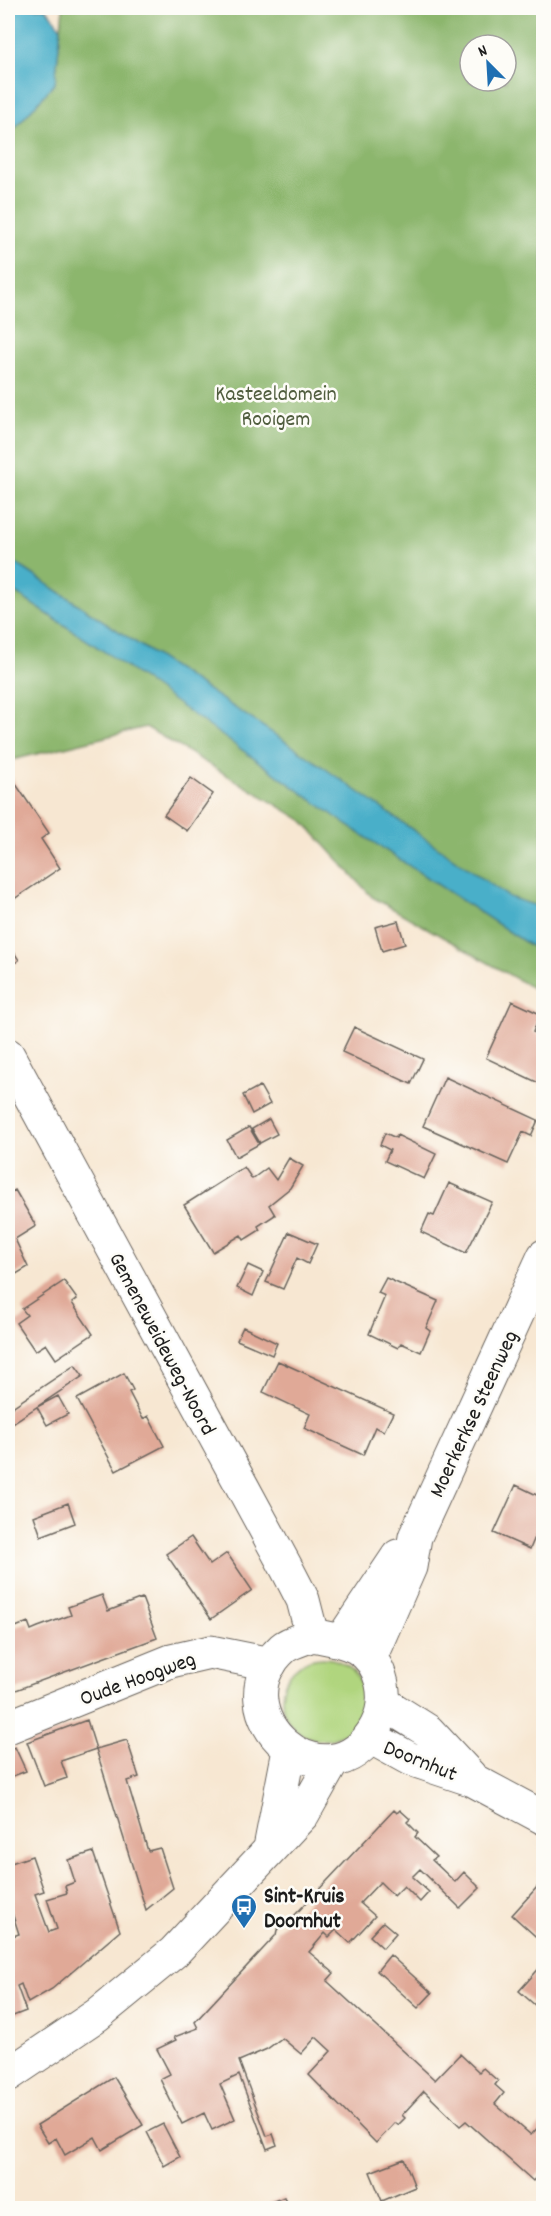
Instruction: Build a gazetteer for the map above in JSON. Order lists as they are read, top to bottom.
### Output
{
  "streets": {
    "street": [
      "Gemeneweideweg-Noord",
      "Moerkerkse Steenweg",
      "Oude Hoogweg",
      "Doornhut"
    ]
  },
  "crossings": [
    ["Gemeneweideweg-Noord", "Moerkerkse Steenweg"],
    ["Gemeneweideweg-Noord", "Oude Hoogweg"],
    ["Gemeneweideweg-Noord", "Doornhut"],
    ["Moerkerkse Steenweg", "Oude Hoogweg"],
    ["Moerkerkse Steenweg", "Doornhut"],
    ["Oude Hoogweg", "Doornhut"]
  ],
  "parks": ["Kasteeldomein Rooigem"],
  "places": {
    "bus stop": ["Sint-Kruis Doornhut"]
  },
  "north": "top left"
}
